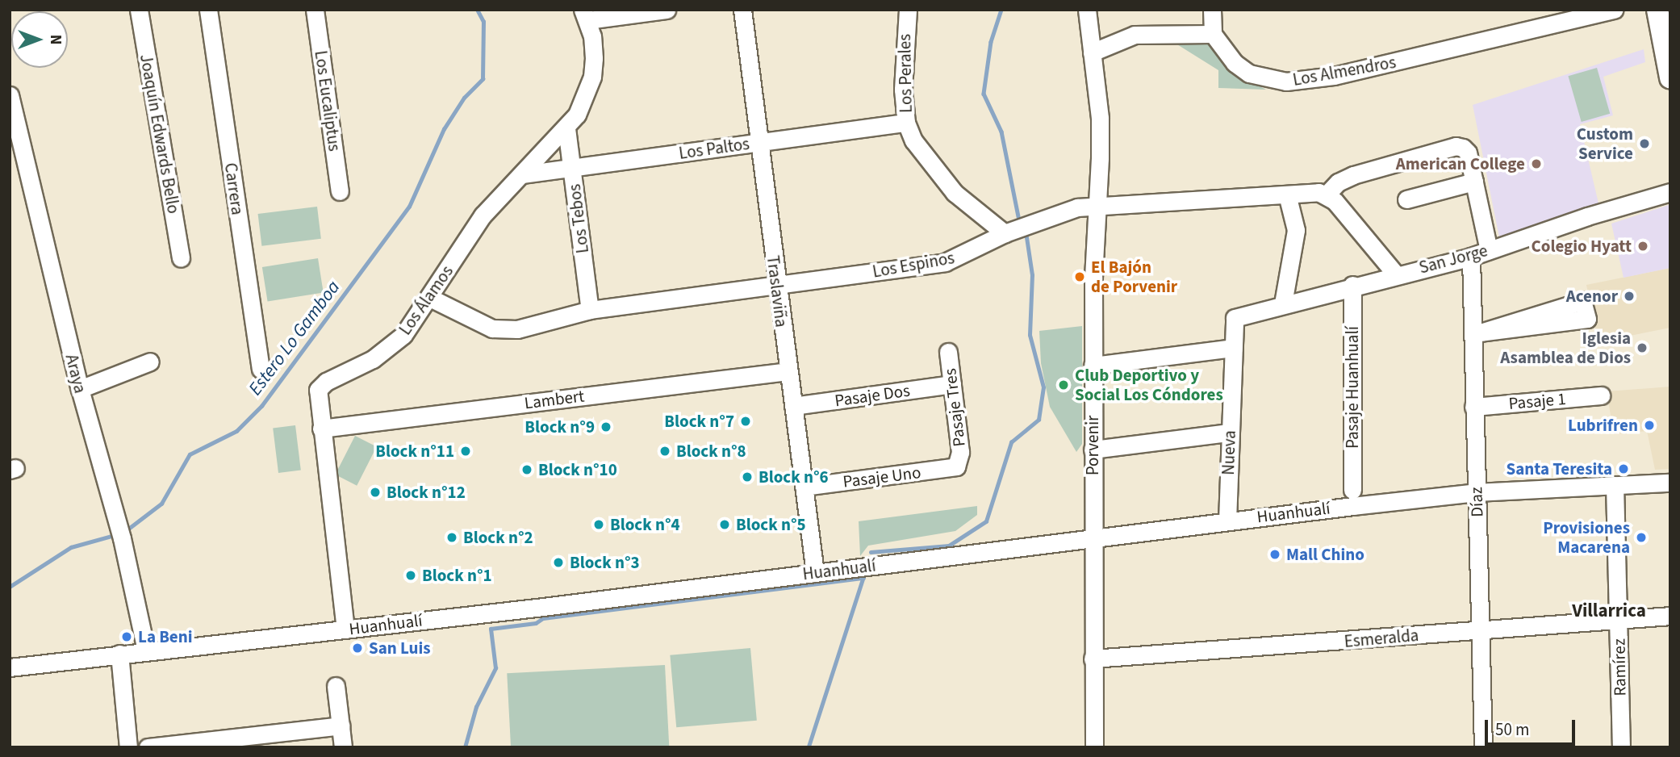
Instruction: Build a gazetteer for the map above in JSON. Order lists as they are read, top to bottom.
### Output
{
  "streets": {
    "street": [
      "Los Almendros",
      "Los Perales",
      "Los Eucaliptus",
      "Joaquín Edwards Bello",
      "Los Paltos",
      "Carrera",
      "Los Tebos",
      "San Jorge",
      "Los Espinos",
      "Traslaviña",
      "Los Álamos",
      "Araya",
      "Pasaje Huanhualí",
      "Pasaje Dos",
      "Lambert",
      "Pasaje 1",
      "Pasaje Tres",
      "Porvenir",
      "Nueva",
      "Pasaje Uno",
      "Díaz",
      "Huanhualí",
      "Esmeralda",
      "Ramírez"
    ]
  },
  "crossings": [
    ["Los Perales", "Los Paltos"],
    ["Los Perales", "Los Espinos"],
    ["Los Paltos", "Los Tebos"],
    ["Los Paltos", "Traslaviña"],
    ["Los Paltos", "Los Álamos"],
    ["Los Tebos", "Los Espinos"],
    ["Los Tebos", "Los Álamos"],
    ["San Jorge", "Pasaje Huanhualí"],
    ["San Jorge", "Nueva"],
    ["San Jorge", "Díaz"],
    ["Los Espinos", "Traslaviña"],
    ["Los Espinos", "Los Álamos"],
    ["Los Espinos", "Porvenir"],
    ["Traslaviña", "Pasaje Dos"],
    ["Traslaviña", "Lambert"],
    ["Traslaviña", "Pasaje Uno"],
    ["Traslaviña", "Huanhualí"],
    ["Los Álamos", "Lambert"],
    ["Los Álamos", "Huanhualí"],
    ["Araya", "Huanhualí"],
    ["Pasaje Dos", "Pasaje Tres"],
    ["Pasaje 1", "Díaz"],
    ["Pasaje Tres", "Pasaje Uno"],
    ["Porvenir", "Huanhualí"],
    ["Porvenir", "Esmeralda"],
    ["Nueva", "Huanhualí"],
    ["Díaz", "Huanhualí"],
    ["Díaz", "Esmeralda"],
    ["Huanhualí", "Ramírez"],
    ["Esmeralda", "Ramírez"]
  ],
  "districts": ["Villarrica"],
  "water": ["Estero Lo Gamboa"],
  "places": [
    "Custom Service",
    "American College",
    "Colegio Hyatt",
    "El Bajón de Porvenir",
    "Acenor",
    "Iglesia Asamblea de Dios",
    "Club Deportivo y Social Los Cóndores",
    "Block n°7",
    "Lubrifren",
    "Block n°9",
    "Block n°11",
    "Block n°8",
    "Santa Teresita",
    "Block n°10",
    "Block n°6",
    "Block n°12",
    "Block n°4",
    "Block n°5",
    "Block n°2",
    "Provisiones Macarena",
    "Mall Chino",
    "Block n°3",
    "Block n°1",
    "La Beni",
    "San Luis"
  ],
  "scale_bar": "50 m",
  "north": "right"
}
